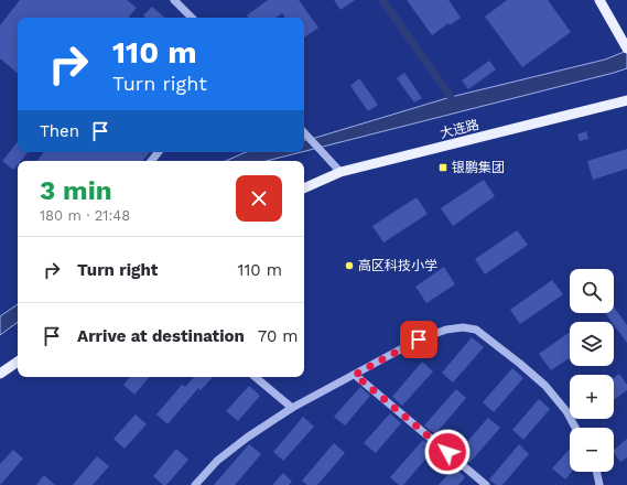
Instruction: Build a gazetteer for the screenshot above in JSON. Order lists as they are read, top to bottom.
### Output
{
  "streets": {
    "main road": ["大连路"]
  },
  "places": {
    "transit": ["银鹏集团"],
    "other": ["高区科技小学"]
  },
  "page": {
    "turn": ["110 m", "Turn right"],
    "then": "Then",
    "heading": ["3 min", "180 m · 21:48"],
    "list": [
      {
        "name": "Turn right",
        "value": "110 m"
      },
      {
        "name": "Arrive at destination",
        "value": "70 m"
      }
    ],
    "map_buttons": ["+", "−"]
  }
}
